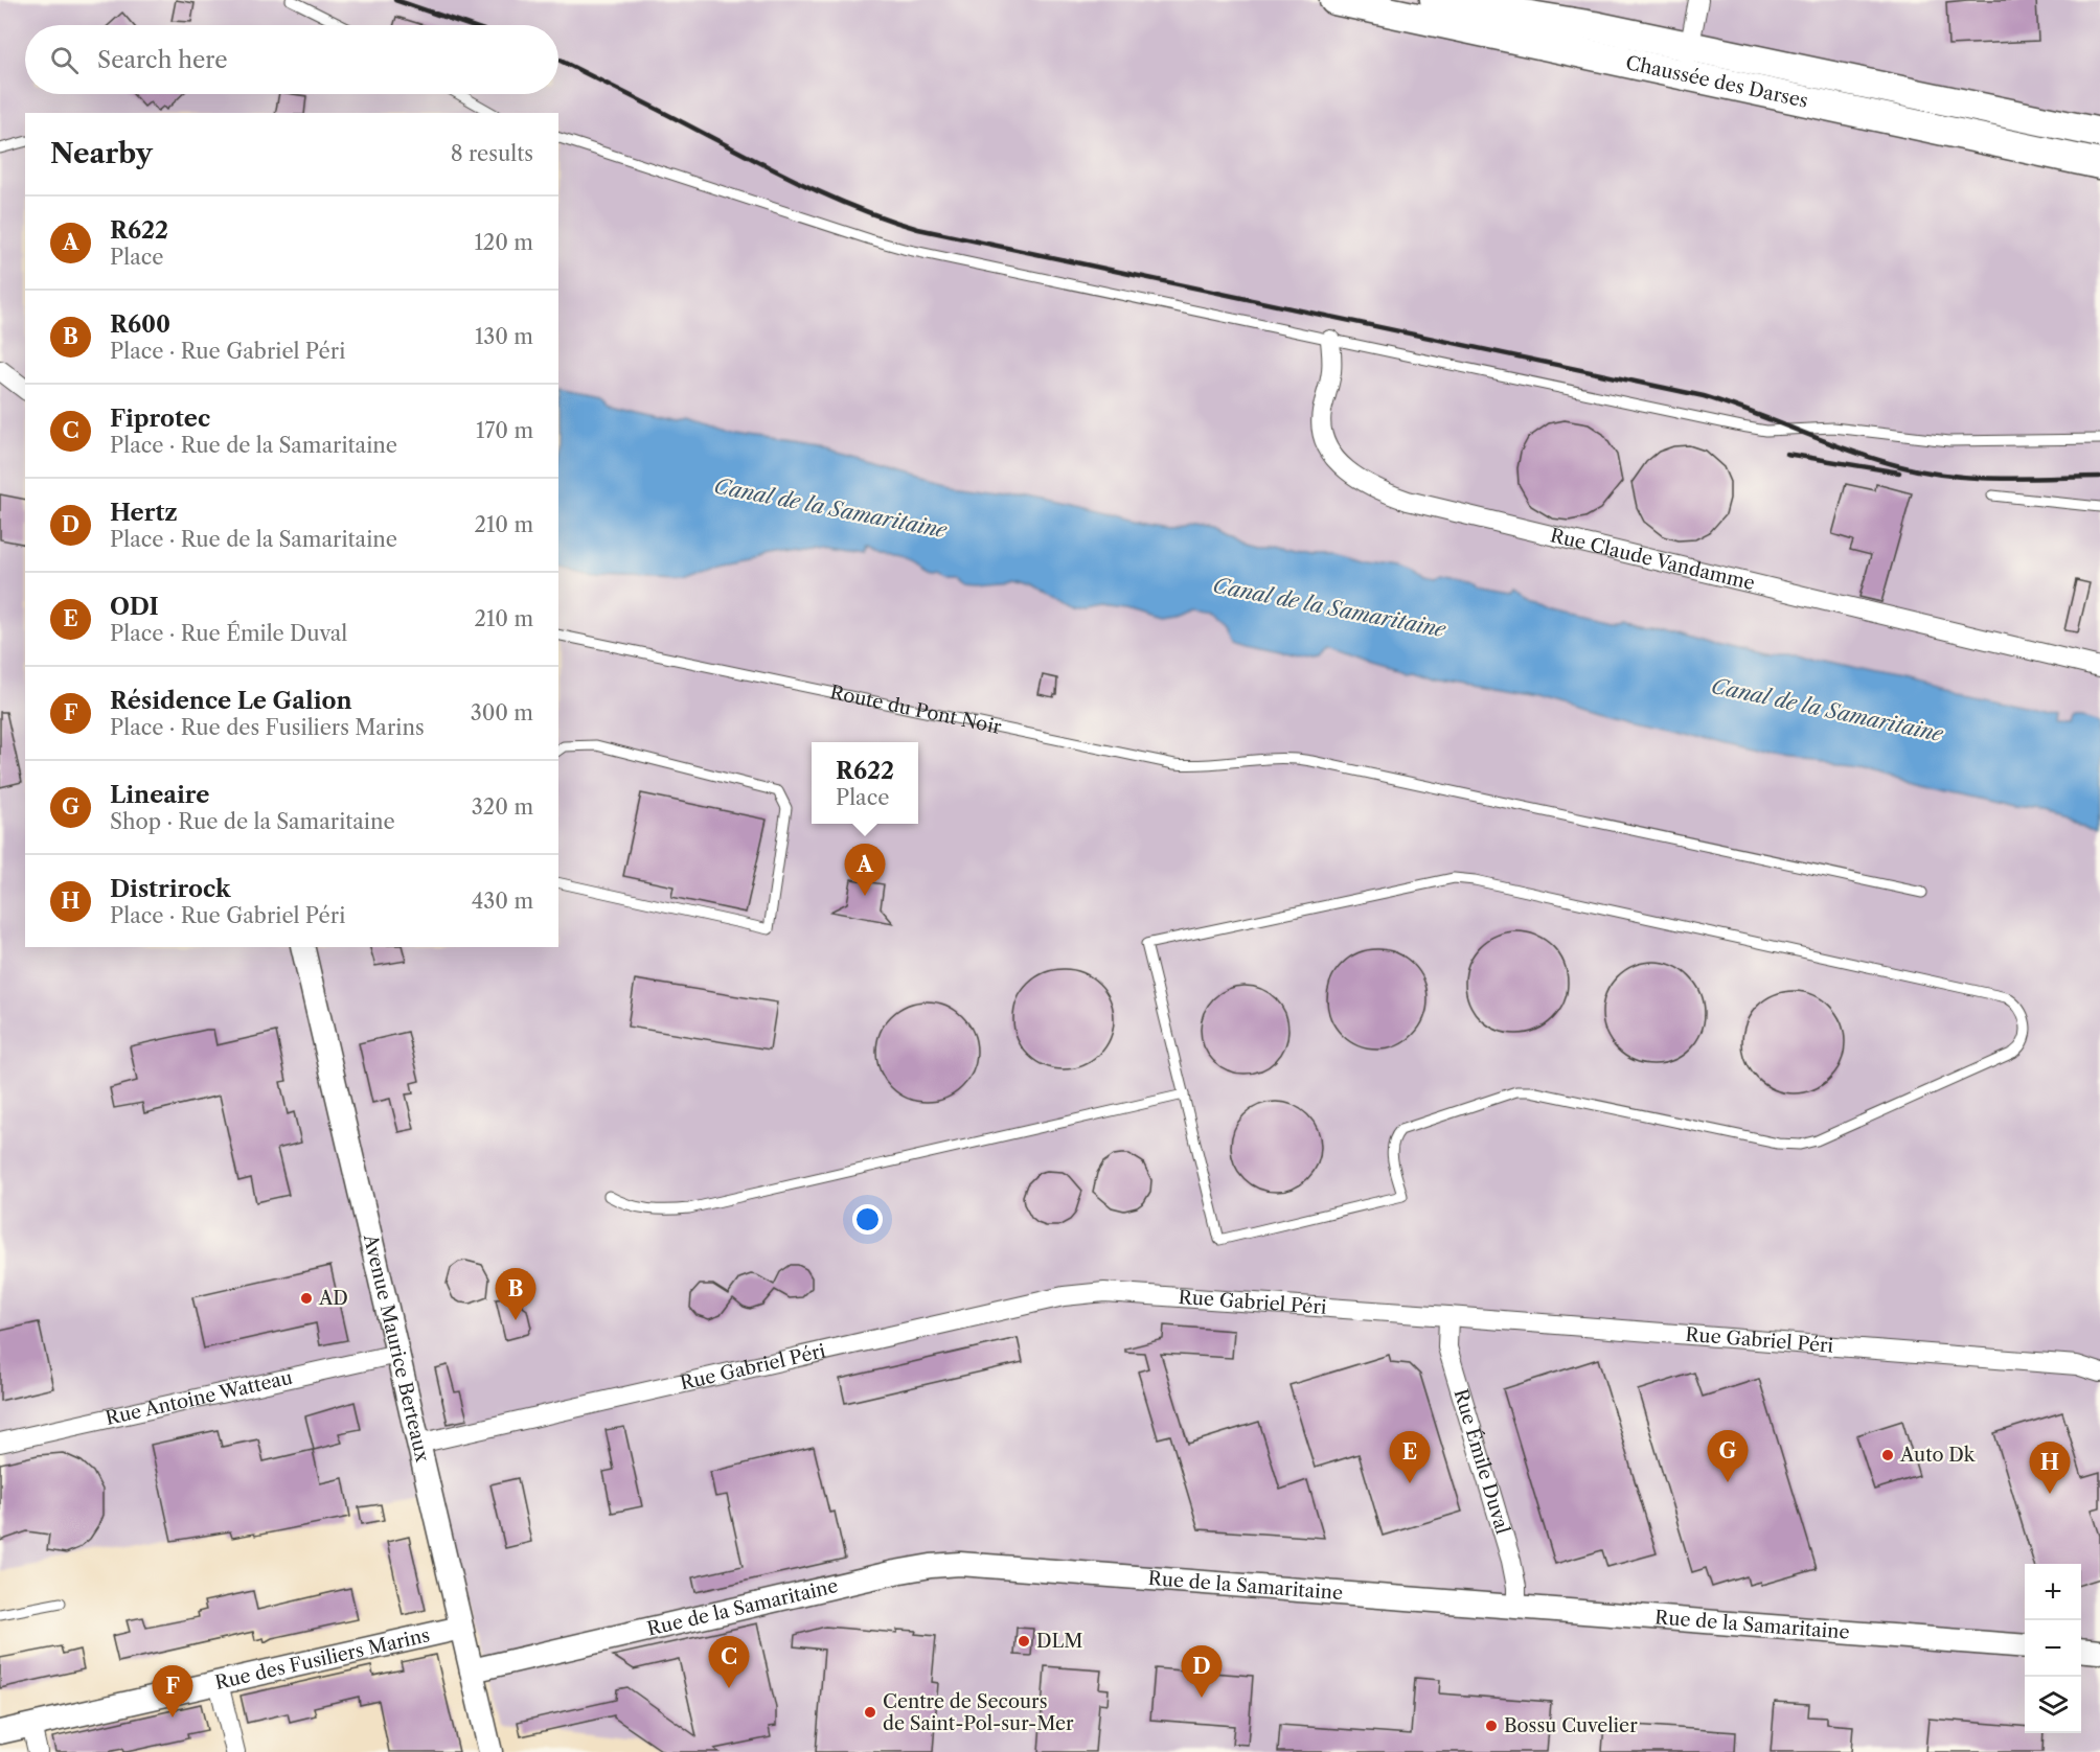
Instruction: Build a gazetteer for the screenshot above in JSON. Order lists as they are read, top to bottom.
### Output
{
  "streets": {
    "main road": ["Chaussée des Darses"],
    "street": [
      "Rue Claude Vandamme",
      "Rue Gabriel Péri",
      "Avenue Maurice Berteaux",
      "Rue Antoine Watteau",
      "Rue Émile Duval",
      "Rue de la Samaritaine",
      "Rue des Fusiliers Marins"
    ],
    "lane": ["Route du Pont Noir"]
  },
  "crossings": [
    ["Rue Gabriel Péri", "Avenue Maurice Berteaux"],
    ["Rue Gabriel Péri", "Rue Émile Duval"],
    ["Avenue Maurice Berteaux", "Rue Antoine Watteau"],
    ["Avenue Maurice Berteaux", "Rue de la Samaritaine"],
    ["Avenue Maurice Berteaux", "Rue des Fusiliers Marins"],
    ["Rue Émile Duval", "Rue de la Samaritaine"]
  ],
  "water": ["Canal de la Samaritaine"],
  "places": [
    "AD",
    "Auto Dk",
    "DLM",
    "Centre de Secours de Saint-Pol-sur-Mer",
    "Bossu Cuvelier"
  ],
  "page": {
    "search": "Search here",
    "heading": ["Nearby", "8 results"],
    "list": [
      {
        "mark": "A",
        "name": "R622",
        "note": "Place",
        "value": "120 m"
      },
      {
        "mark": "B",
        "name": "R600",
        "note": "Place · Rue Gabriel Péri",
        "value": "130 m"
      },
      {
        "mark": "C",
        "name": "Fiprotec",
        "note": "Place · Rue de la Samaritaine",
        "value": "170 m"
      },
      {
        "mark": "D",
        "name": "Hertz",
        "note": "Place · Rue de la Samaritaine",
        "value": "210 m"
      },
      {
        "mark": "E",
        "name": "ODI",
        "note": "Place · Rue Émile Duval",
        "value": "210 m"
      },
      {
        "mark": "F",
        "name": "Résidence Le Galion",
        "note": "Place · Rue des Fusiliers Marins",
        "value": "300 m"
      },
      {
        "mark": "G",
        "name": "Lineaire",
        "note": "Shop · Rue de la Samaritaine",
        "value": "320 m"
      },
      {
        "mark": "H",
        "name": "Distrirock",
        "note": "Place · Rue Gabriel Péri",
        "value": "430 m"
      }
    ],
    "popup": ["R622", "Place"],
    "pins": [
      "A",
      "B",
      "G",
      "E",
      "H",
      "C",
      "D",
      "F"
    ],
    "map_buttons": ["+", "−"]
  }
}
